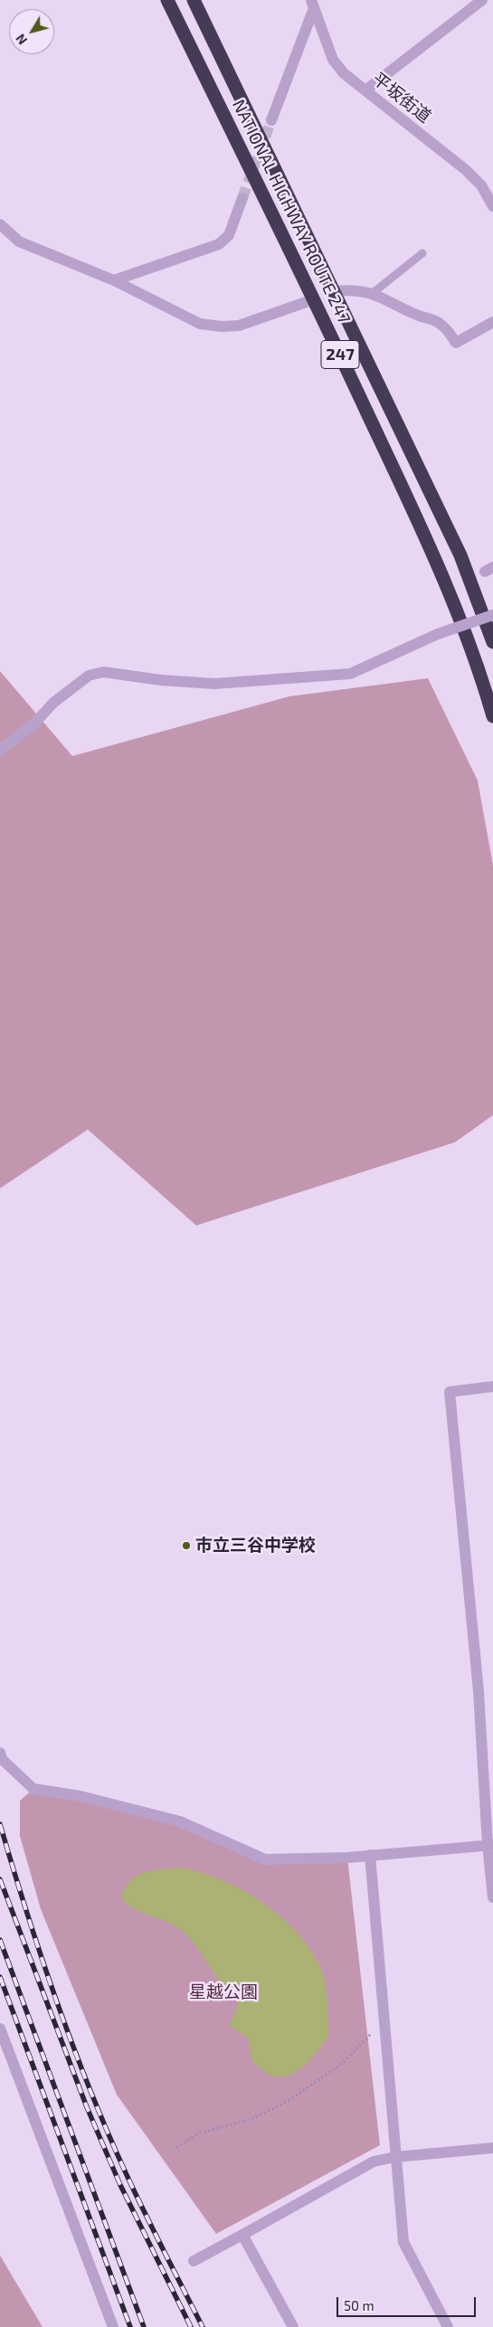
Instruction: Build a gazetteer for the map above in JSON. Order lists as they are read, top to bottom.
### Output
{
  "streets": {
    "highway": ["NATIONAL HIGHWAY ROUTE 247", "247"],
    "street": ["平坂街道"]
  },
  "parks": ["星越公園"],
  "places": ["市立三谷中学校"],
  "scale_bar": "50 m",
  "north": "bottom left"
}
